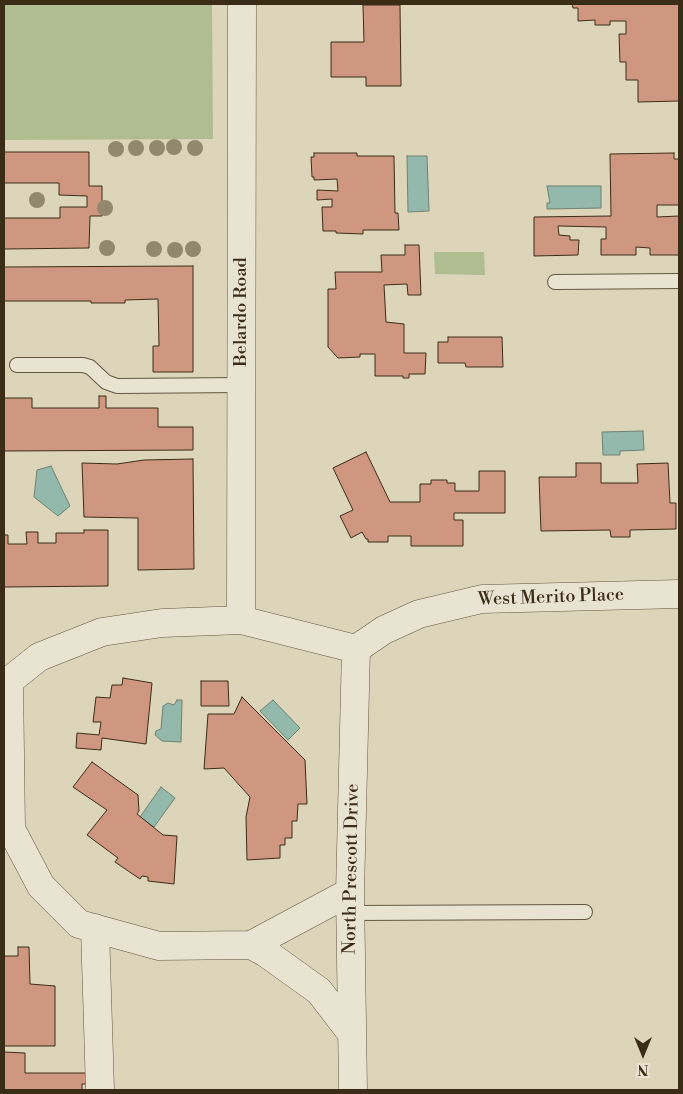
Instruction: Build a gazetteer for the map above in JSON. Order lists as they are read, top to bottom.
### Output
{
  "streets": {
    "street": ["Belardo Road", "West Merito Place", "North Prescott Drive"]
  },
  "crossings": [
    ["West Merito Place", "North Prescott Drive"]
  ],
  "north": "bottom"
}
